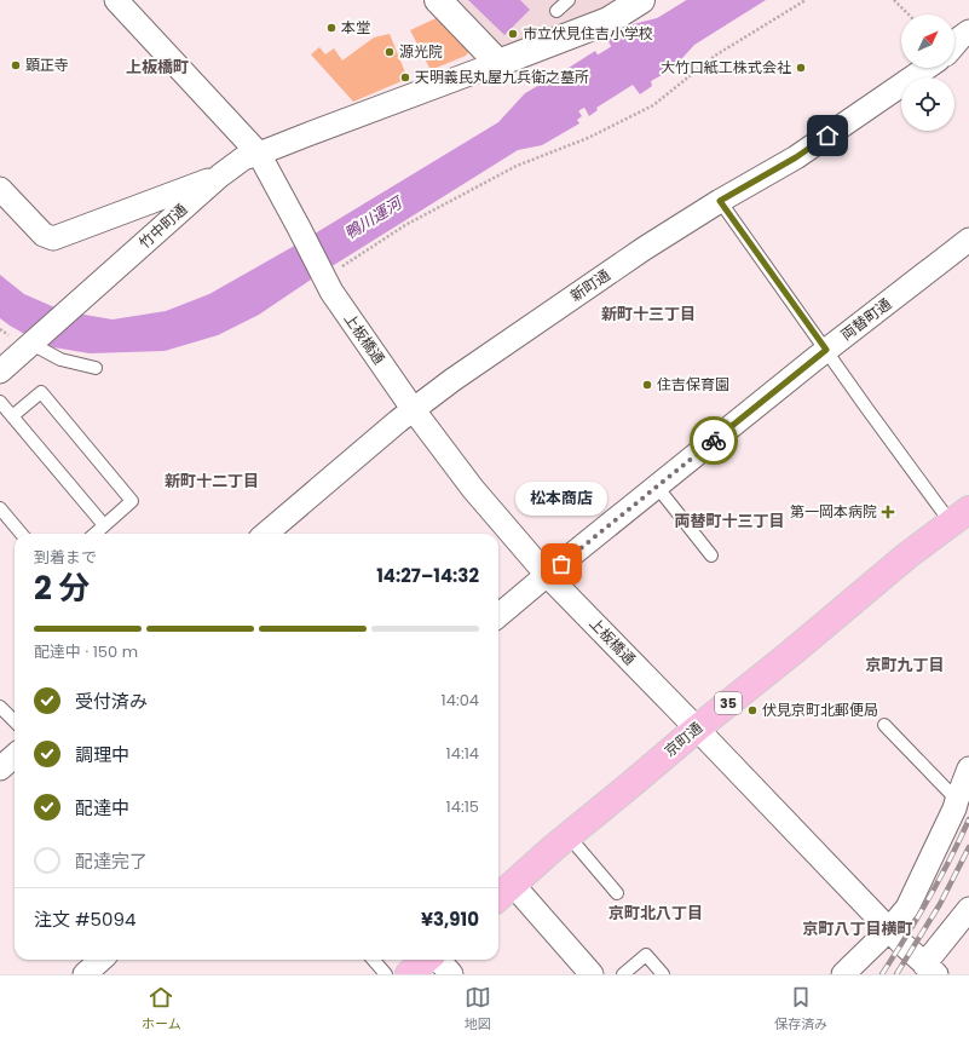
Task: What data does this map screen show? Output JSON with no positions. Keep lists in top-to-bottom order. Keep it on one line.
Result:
{"streets":{"main road":["35","京町通"],"street":["竹中町通","新町通","両替町通","上板橋通"]},"crossings":[["竹中町通","上板橋通"],["新町通","上板橋通"],["両替町通","上板橋通"],["上板橋通","京町通"]],"districts":["上板橋町","新町十三丁目","新町十二丁目","両替町十三丁目","京町九丁目","京町北八丁目","京町八丁目横町"],"water":["鴨川運河"],"places":{"other":["本堂","市立伏見住吉小学校","源光院","顕正寺","大竹口紙工株式会社","天明義民丸屋九兵衛之墓所","住吉保育園","松本商店","伏見京町北郵便局"],"health":["第一岡本病院"]},"north":"top right","page":{"bubble":"松本商店","heading":["2 分","到着まで","14:27–14:32"],"panel":["注文 #5094","¥3,910"],"bar":"配達中 · 150 m","list":[["受付済み","14:04"],["調理中","14:14"],["配達中","14:15"],"配達完了"],"tabs":["ホーム","地図","保存済み"]}}
